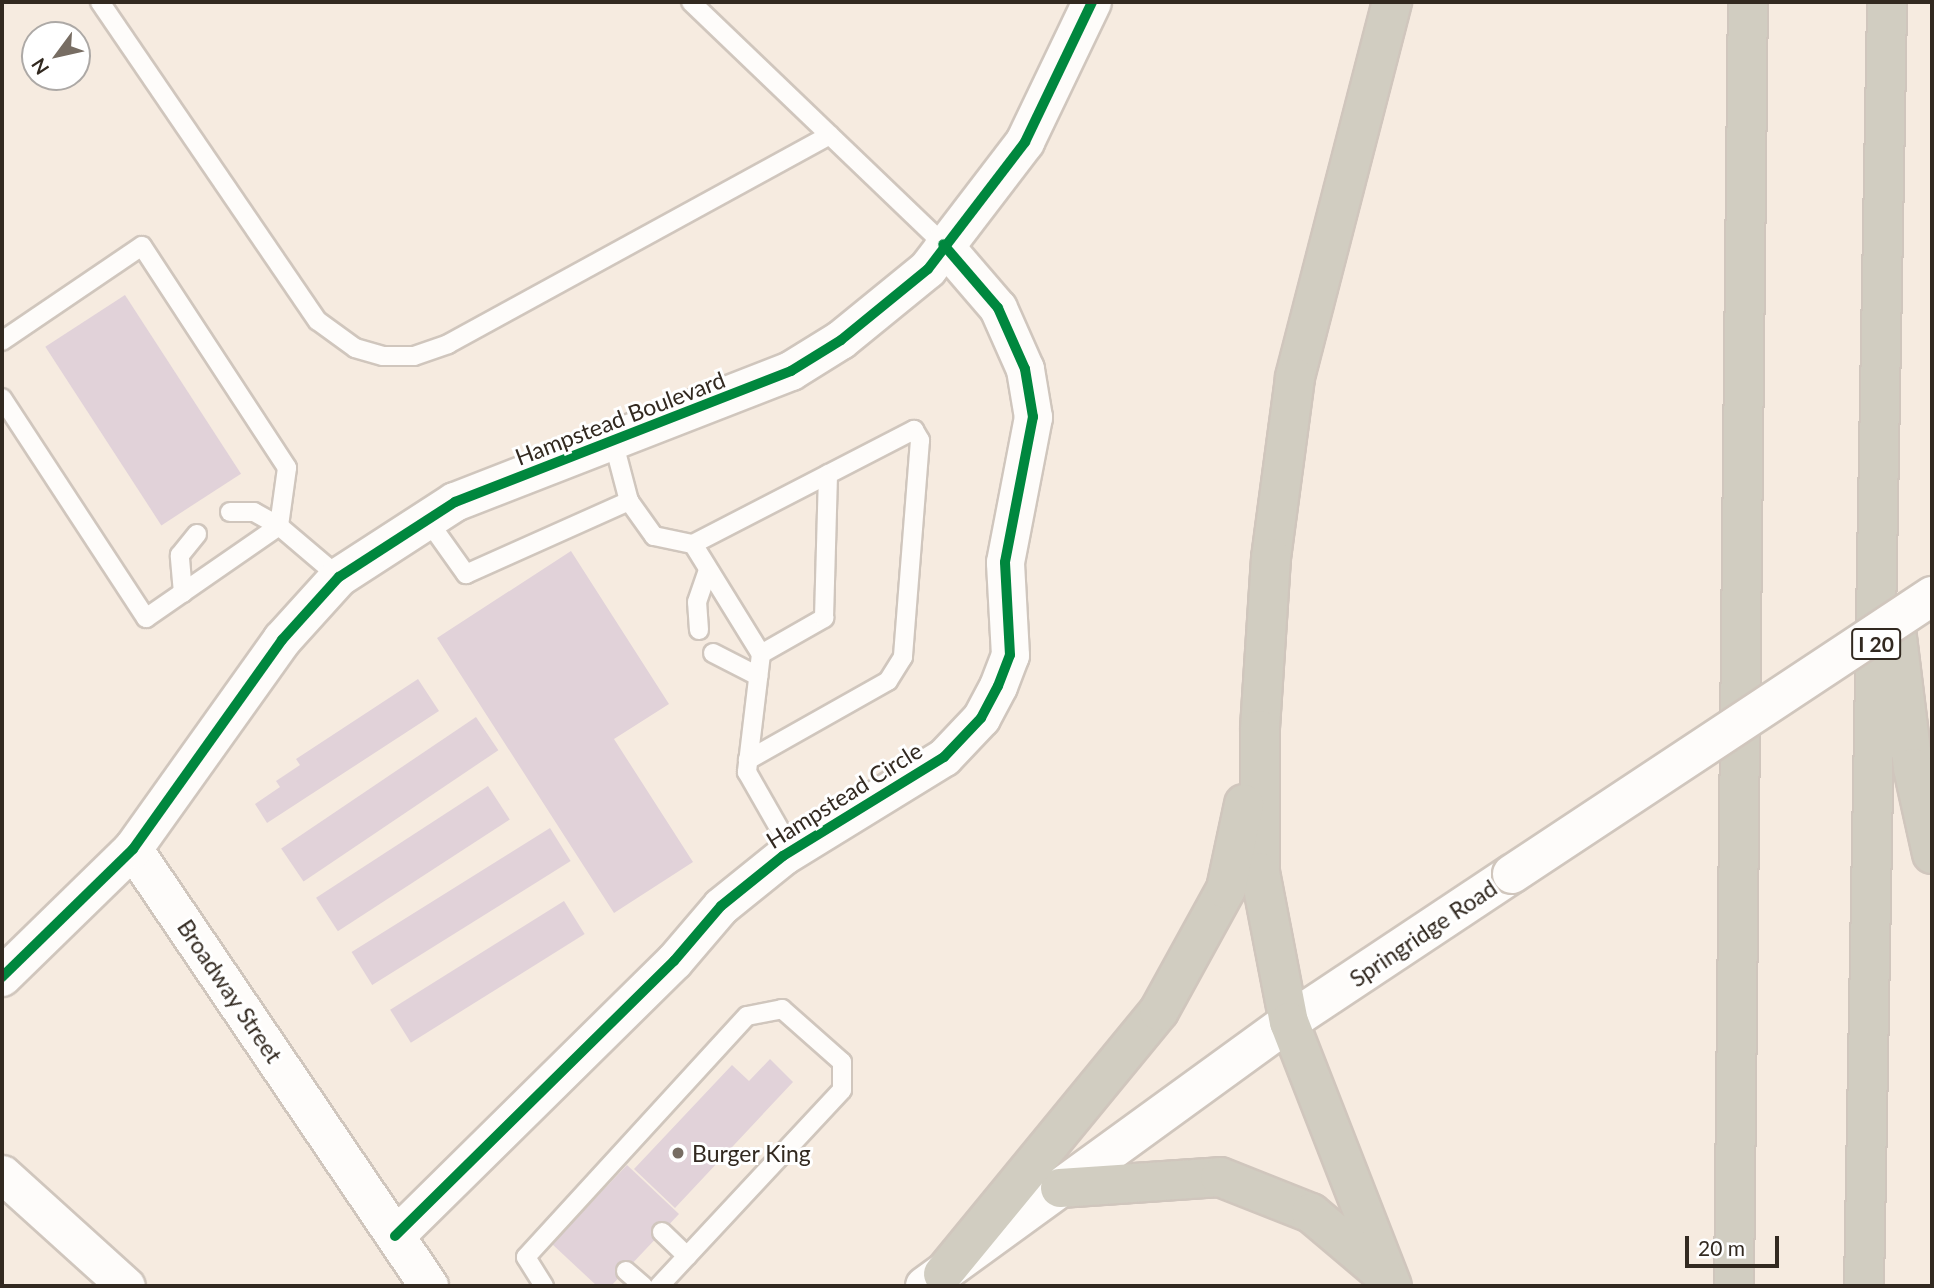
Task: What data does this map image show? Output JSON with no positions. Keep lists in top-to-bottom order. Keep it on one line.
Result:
{"streets":{"highway":["I 20"],"street":["Hampstead Boulevard","Hampstead Circle","Springridge Road","Broadway Street"]},"crossings":[["Hampstead Boulevard","Hampstead Circle"],["Hampstead Boulevard","Broadway Street"],["Hampstead Circle","Broadway Street"]],"places":["Burger King"],"scale_bar":"20 m","north":"bottom left"}
